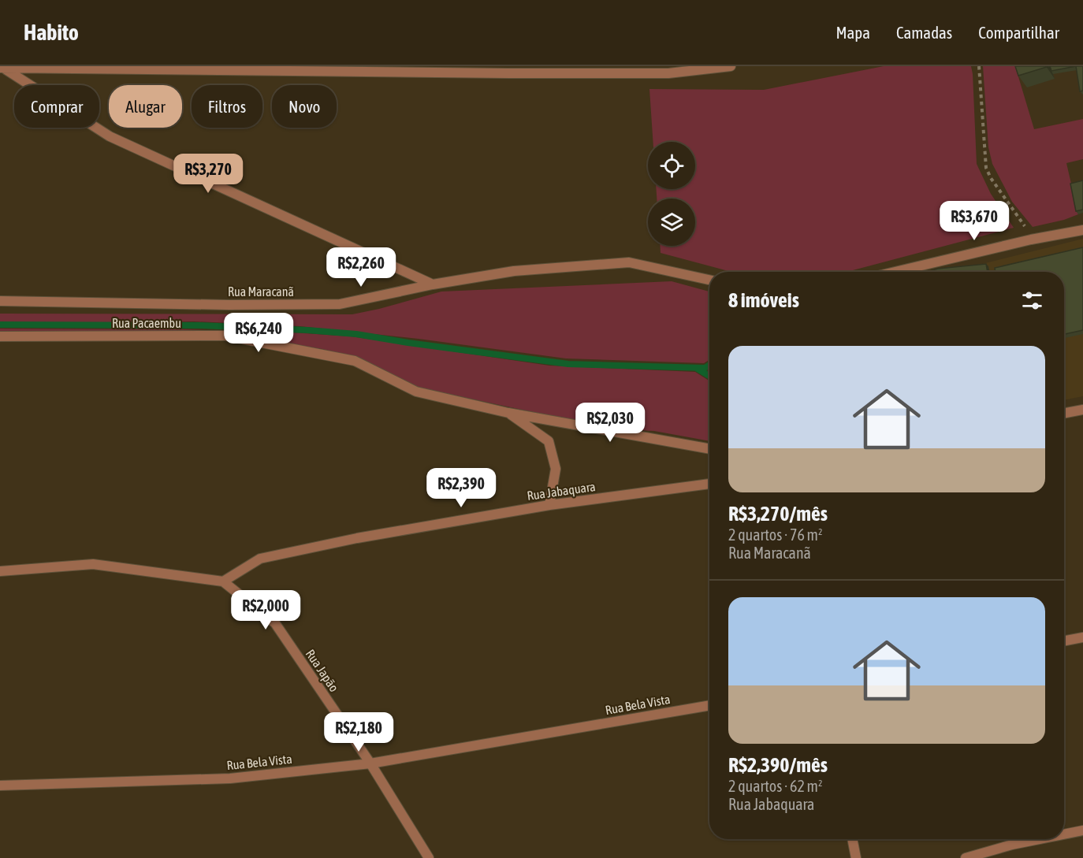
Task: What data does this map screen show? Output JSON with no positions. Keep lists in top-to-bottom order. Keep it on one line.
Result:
{"streets":{"street":["Rua Maracanã","Rua Pacaembu","Rua Jabaquara","Rua Japão","Rua Bela Vista"]},"crossings":[["Rua Jabaquara","Rua Japão"],["Rua Japão","Rua Bela Vista"]],"page":{"header":"Habito","nav":["Mapa","Camadas","Compartilhar"],"chip":["Comprar","Alugar","Filtros","Novo"],"price":["R$3,270","R$3,670","R$2,260","R$6,240","R$2,030","R$2,390","R$2,000","R$2,180"],"heading":"8 imóveis","list":[{"name":"R$3,270/mês","note":"2 quartos · 76 m² · Rua Maracanã"},{"name":"R$2,390/mês","note":"2 quartos · 62 m² · Rua Jabaquara"}]}}
